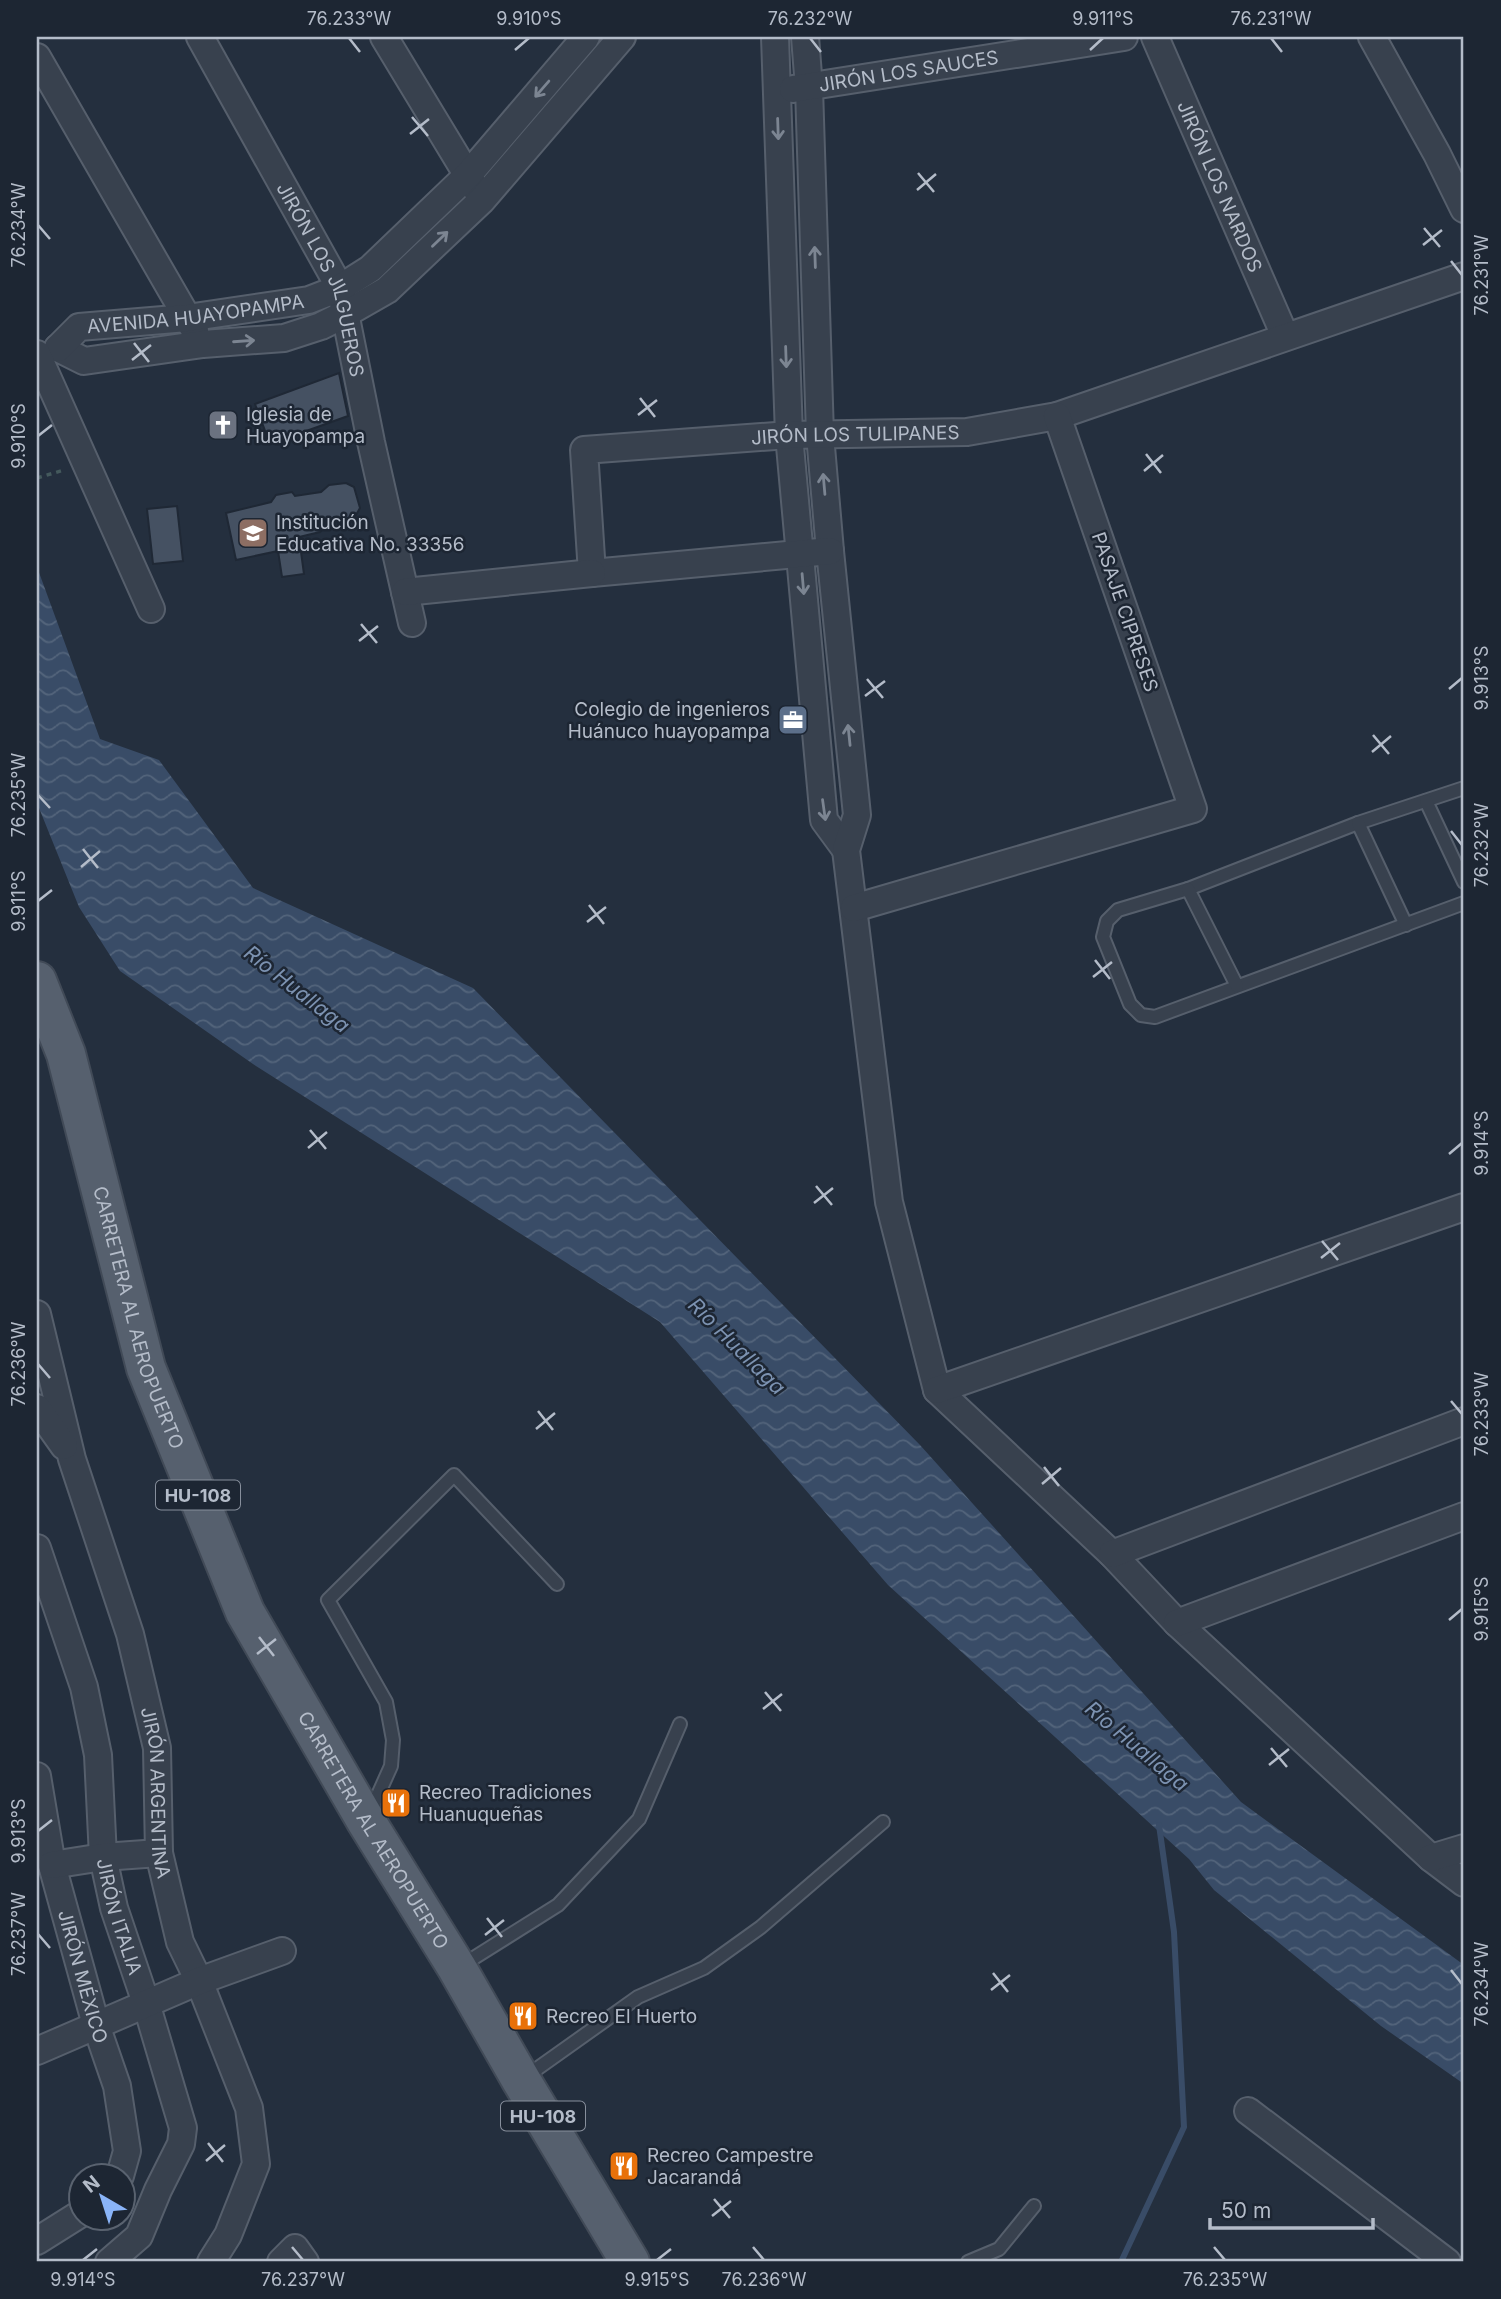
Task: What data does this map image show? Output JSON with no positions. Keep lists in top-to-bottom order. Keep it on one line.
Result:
{"streets":{"main road":["CARRETERA AL AEROPUERTO","HU-108"],"street":["JIRÓN LOS SAUCES","JIRÓN LOS NARDOS","JIRÓN LOS JILGUEROS","AVENIDA HUAYOPAMPA","JIRÓN LOS TULIPANES","PASAJE CIPRESES","JIRÓN ARGENTINA","JIRÓN ITALIA","JIRÓN MÉXICO"]},"crossings":[["JIRÓN LOS NARDOS","JIRÓN LOS TULIPANES"],["JIRÓN LOS JILGUEROS","AVENIDA HUAYOPAMPA"],["JIRÓN LOS TULIPANES","PASAJE CIPRESES"],["CARRETERA AL AEROPUERTO","HU-108"]],"water":["Río Huallaga"],"places":{"church":["Iglesia de Huayopampa"],"school or university":["Institución Educativa No. 33356"],"office":["Colegio de ingenieros Huánuco huayopampa"],"restaurant":["Recreo Tradiciones Huanuqueñas","Recreo El Huerto","Recreo Campestre Jacarandá"]},"scale_bar":"50 m","north":"top left","coordinates":["76.233°W","9.910°S","76.232°W","9.911°S","76.231°W","76.234°W","9.913°S","76.235°W","9.914°S","76.236°W","9.915°S","76.237°W"]}
